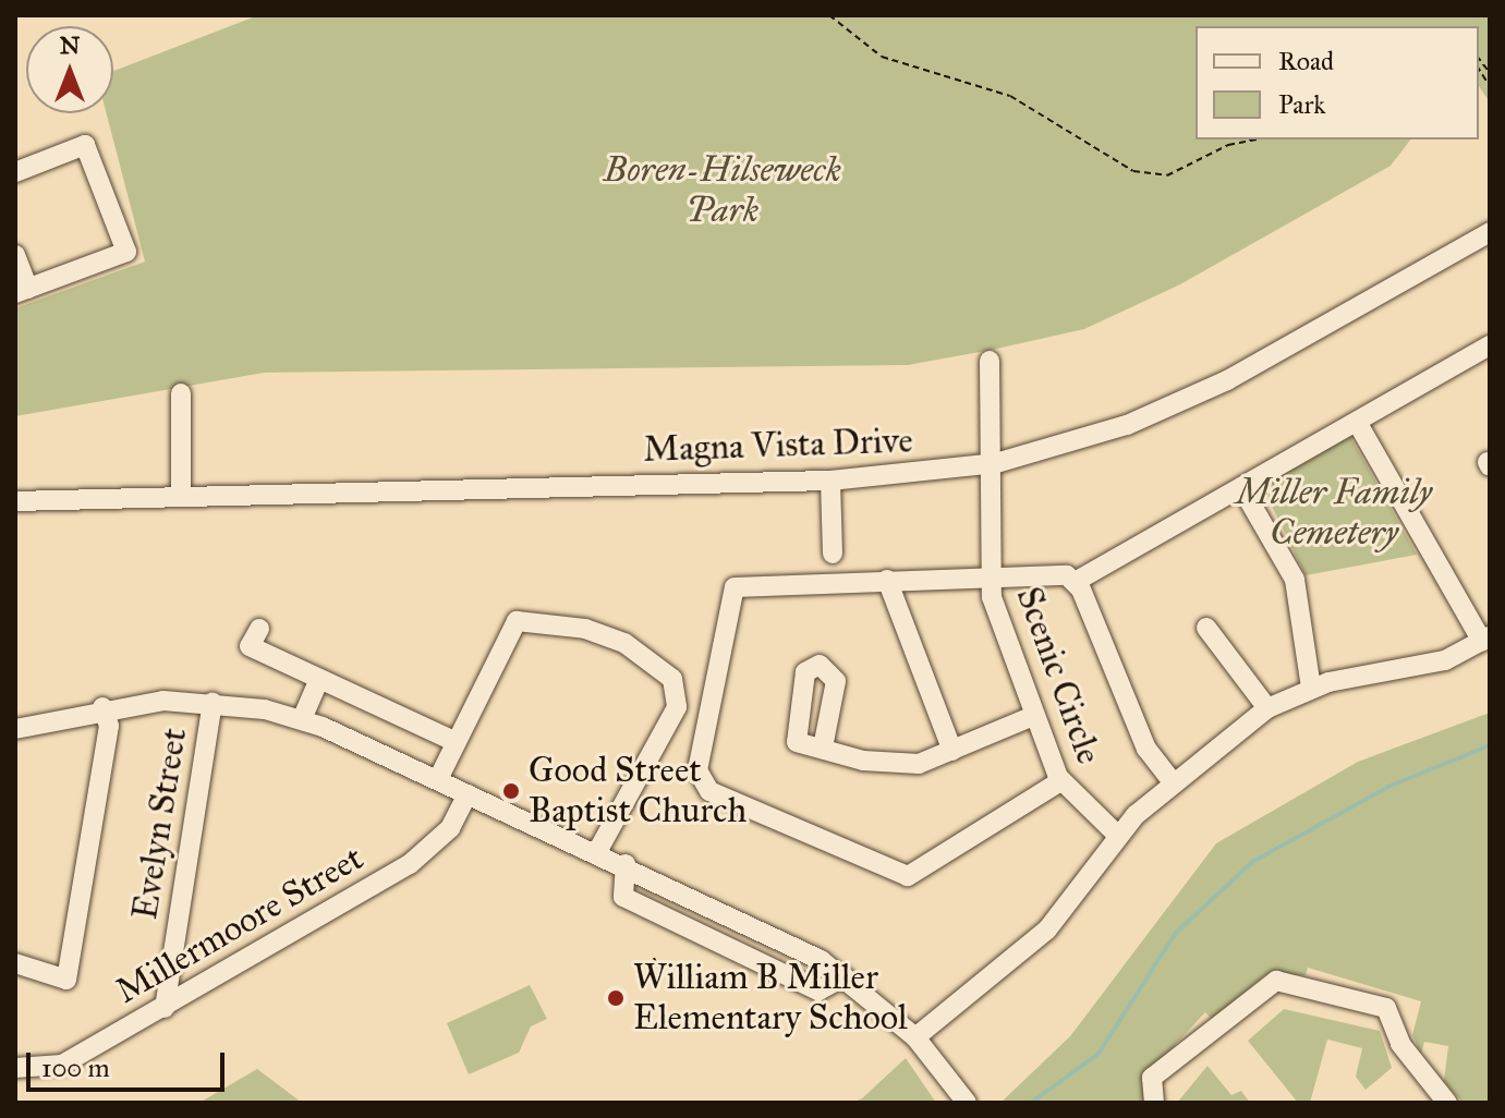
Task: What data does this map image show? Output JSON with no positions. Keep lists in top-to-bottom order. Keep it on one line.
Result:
{"streets":{"street":["Magna Vista Drive","Scenic Circle","Evelyn Street","Millermoore Street"]},"crossings":[["Magna Vista Drive","Scenic Circle"],["Evelyn Street","Millermoore Street"]],"parks":["Boren-Hilseweck Park","Miller Family Cemetery"],"places":["Good Street Baptist Church","William B Miller Elementary School"],"legend":["Road","Park"],"scale_bar":"100 m","north":"top"}
